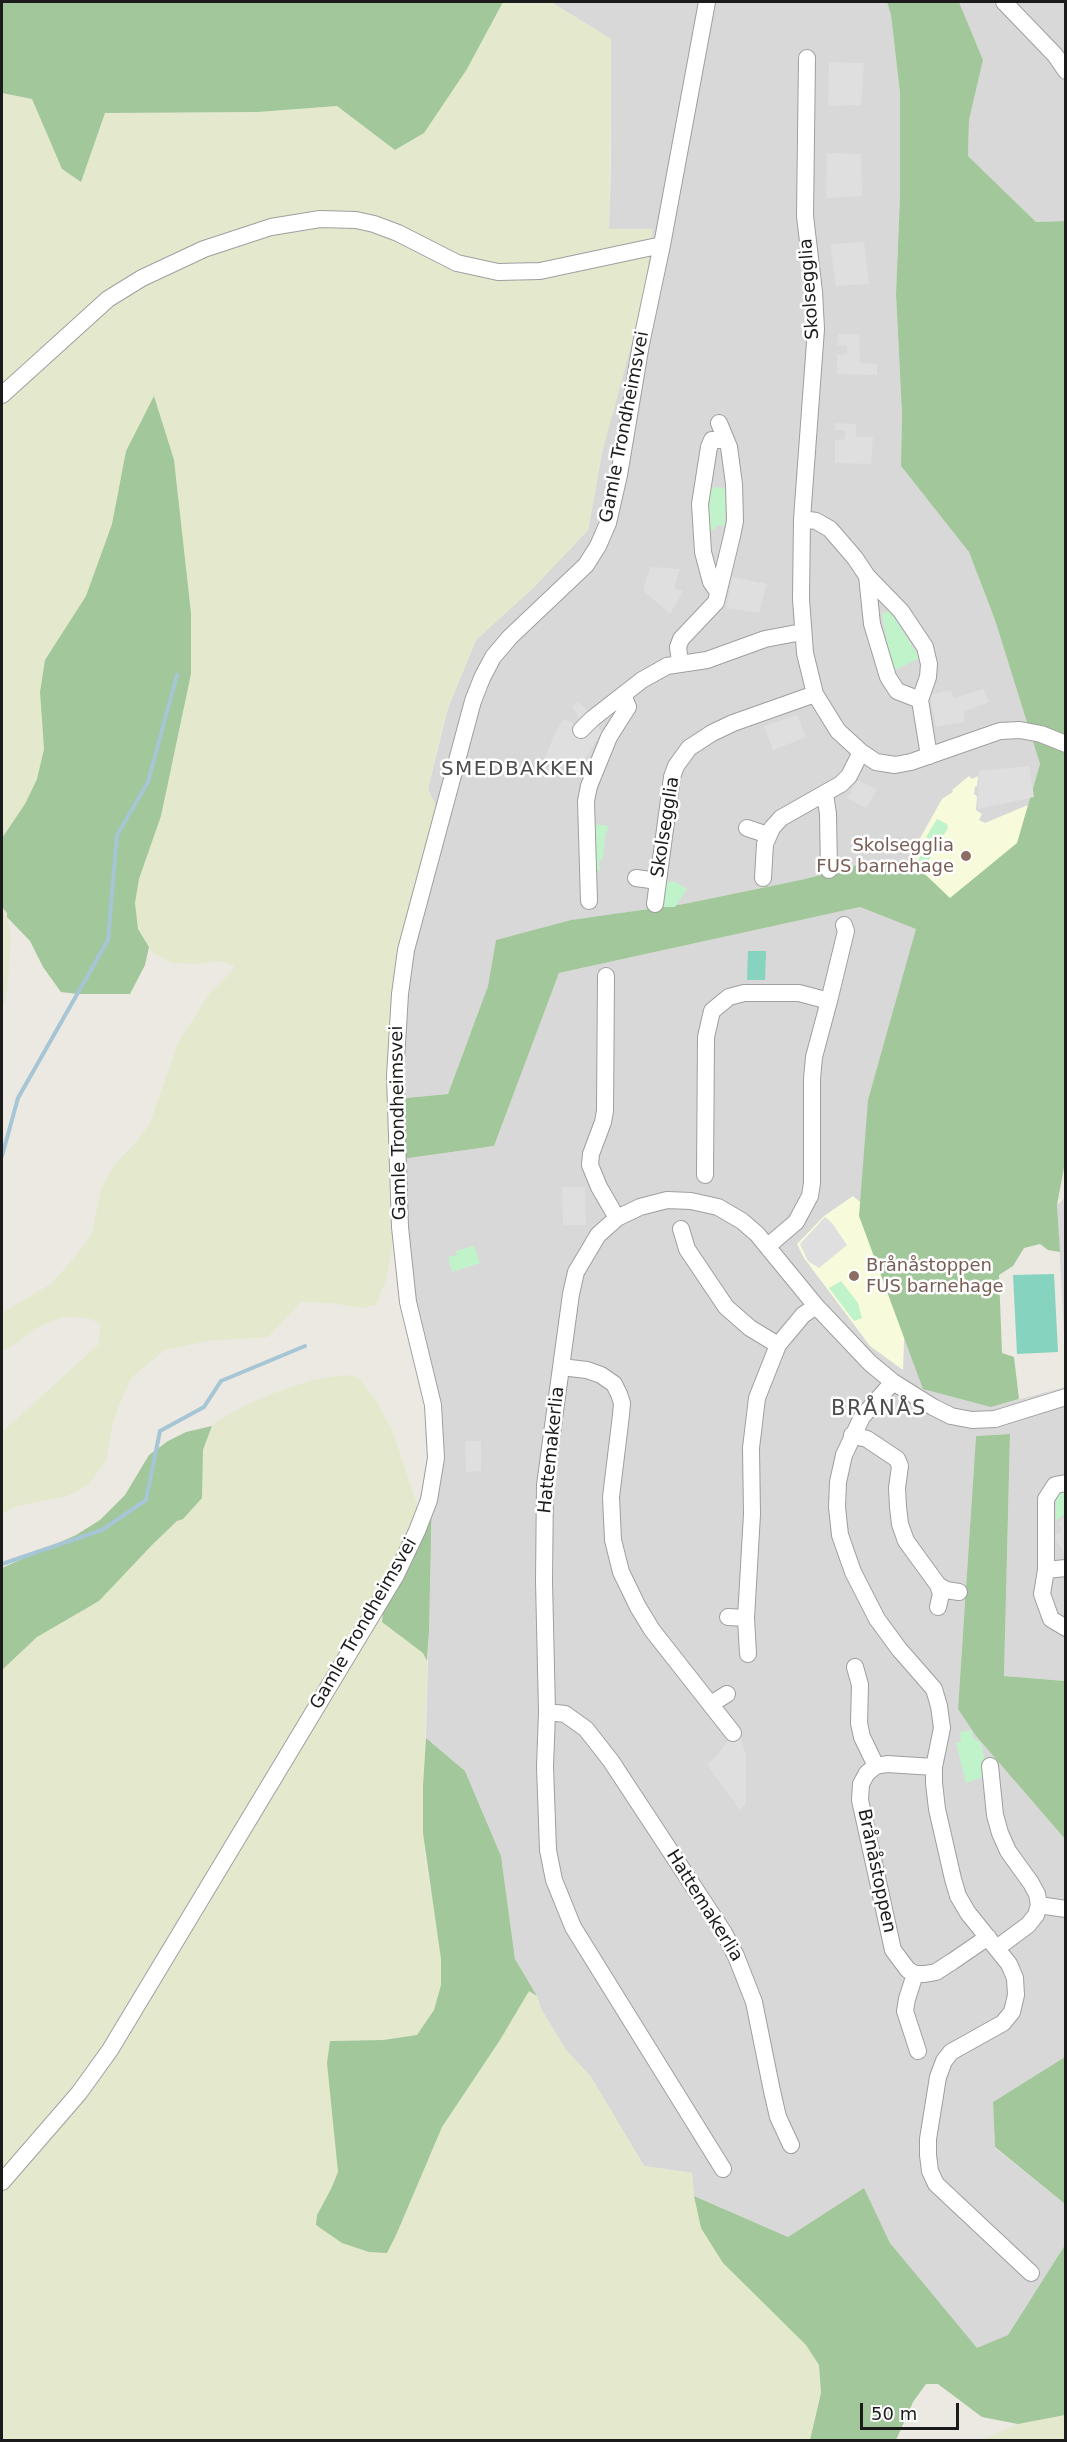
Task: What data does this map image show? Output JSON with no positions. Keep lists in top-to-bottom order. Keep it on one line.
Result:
{"streets":{"street":["Skolsegglia","Gamle Trondheimsvei","Hattemakerlia","Brånåstoppen"]},"districts":["SMEDBAKKEN","BRÅNÅS"],"places":["Skolsegglia FUS barnehage","Brånåstoppen FUS barnehage"],"scale_bar":"50 m"}
